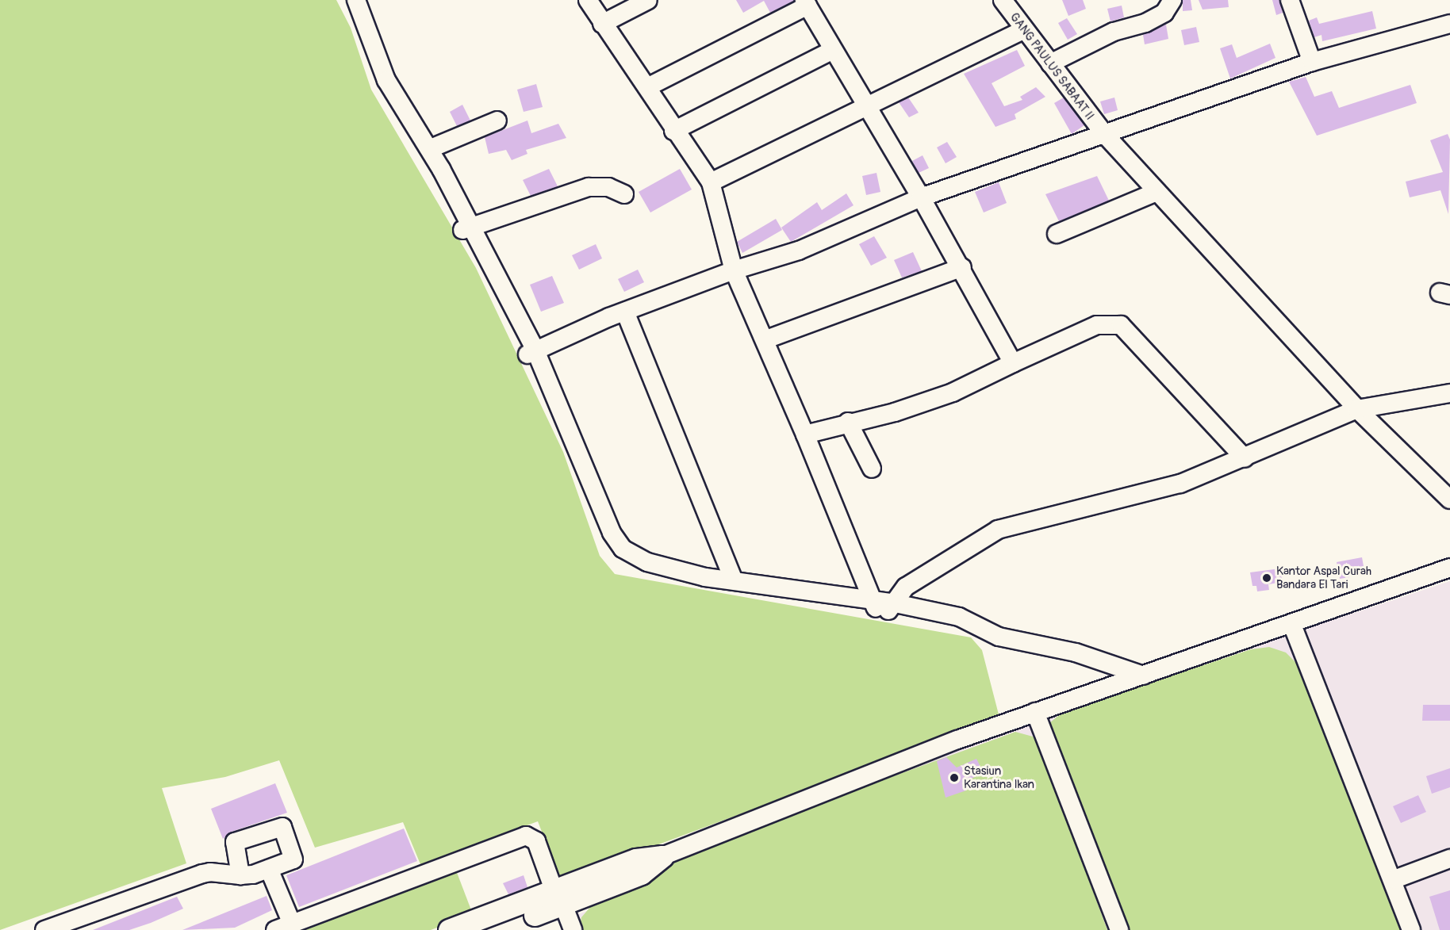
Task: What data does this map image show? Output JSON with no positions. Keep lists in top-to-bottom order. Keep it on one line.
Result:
{"streets":{"street":["GANG PAULUS SABAAT II"]},"places":["Kantor Aspal Curah Bandara El Tari","Stasiun Karantina Ikan"]}
